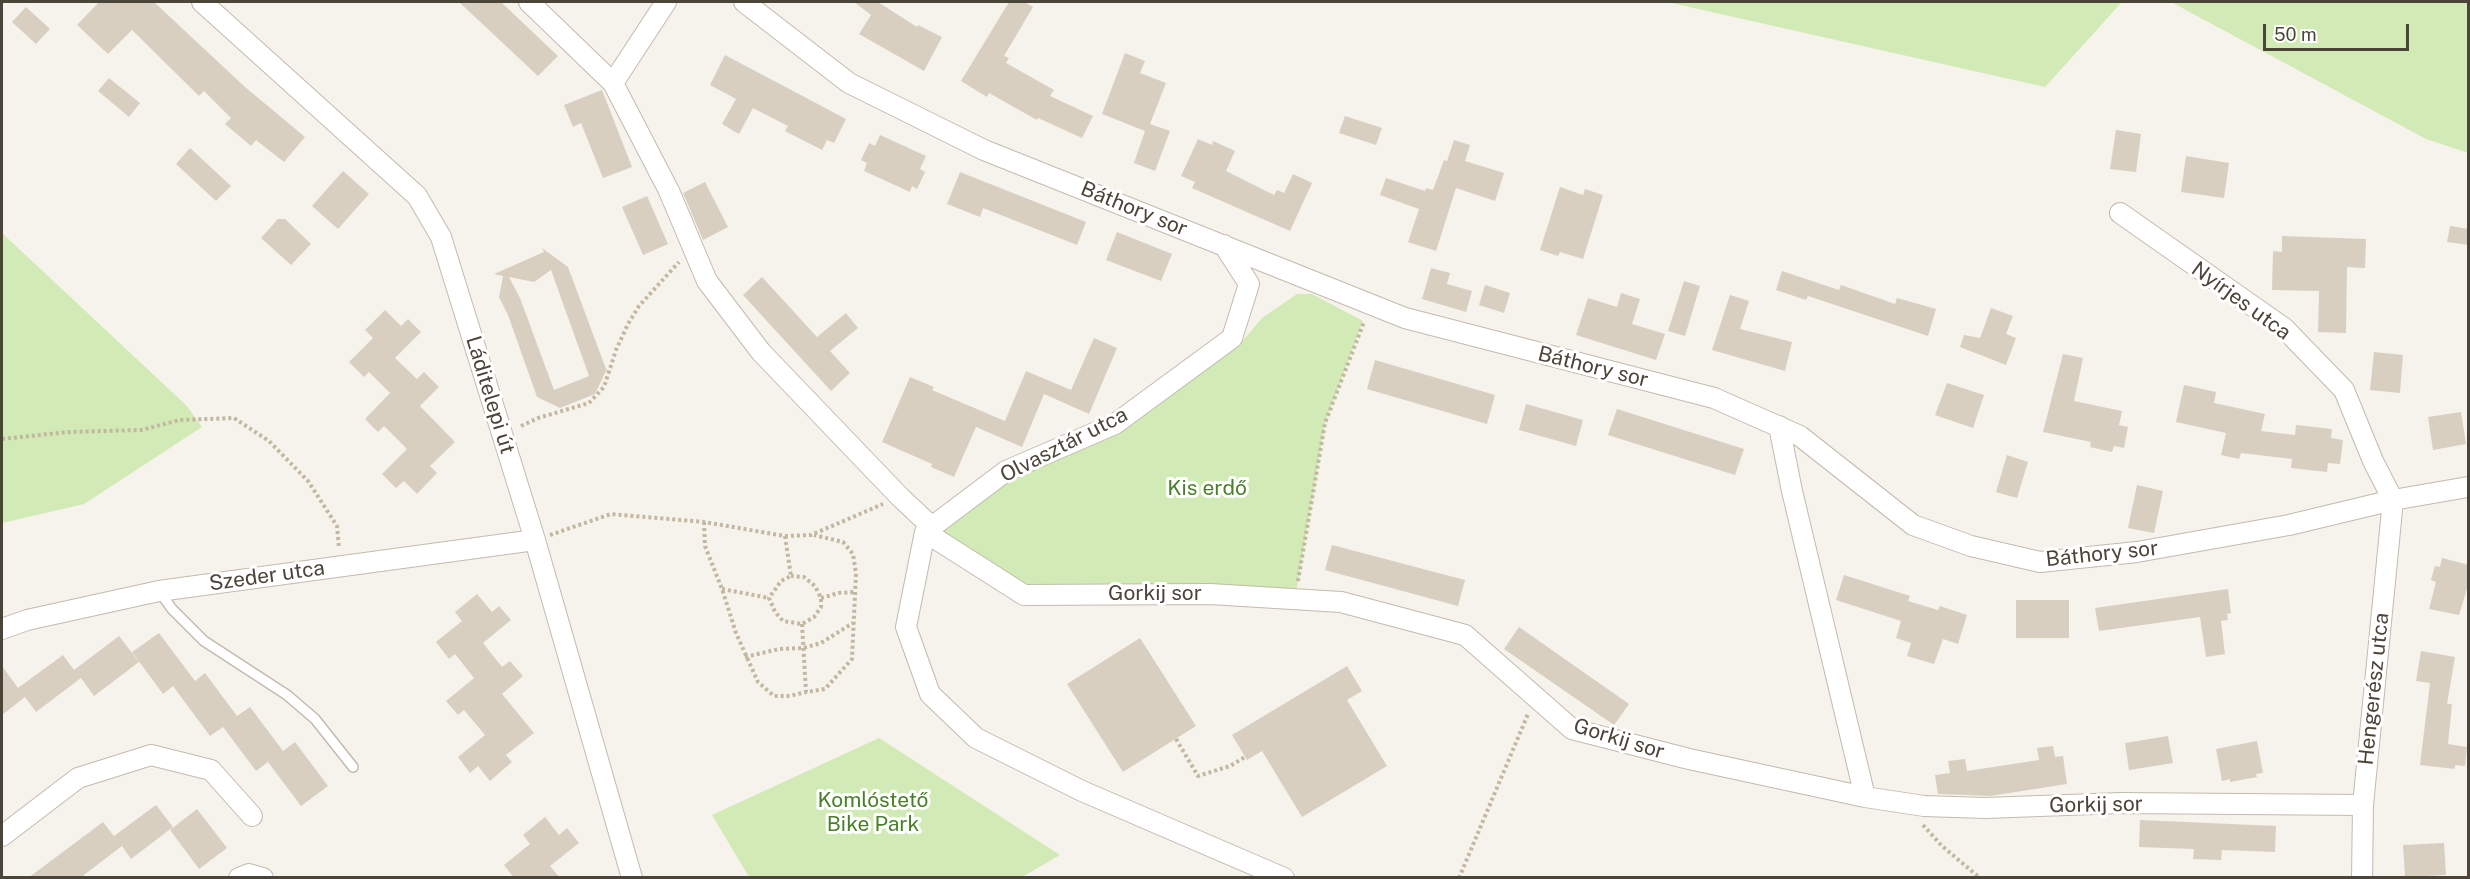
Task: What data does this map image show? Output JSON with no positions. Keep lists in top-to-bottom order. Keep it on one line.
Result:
{"streets":{"street":["Báthory sor","Nyírjes utca","Láditelepi út","Olvasztár utca","Szeder utca","Gorkij sor","Hengerész utca"]},"crossings":[["Báthory sor","Nyírjes utca"],["Báthory sor","Olvasztár utca"],["Báthory sor","Hengerész utca"],["Nyírjes utca","Hengerész utca"],["Láditelepi út","Szeder utca"],["Olvasztár utca","Gorkij sor"],["Gorkij sor","Hengerész utca"]],"parks":["Kis erdő","Komlóstető Bike Park"],"scale_bar":"50 m"}
